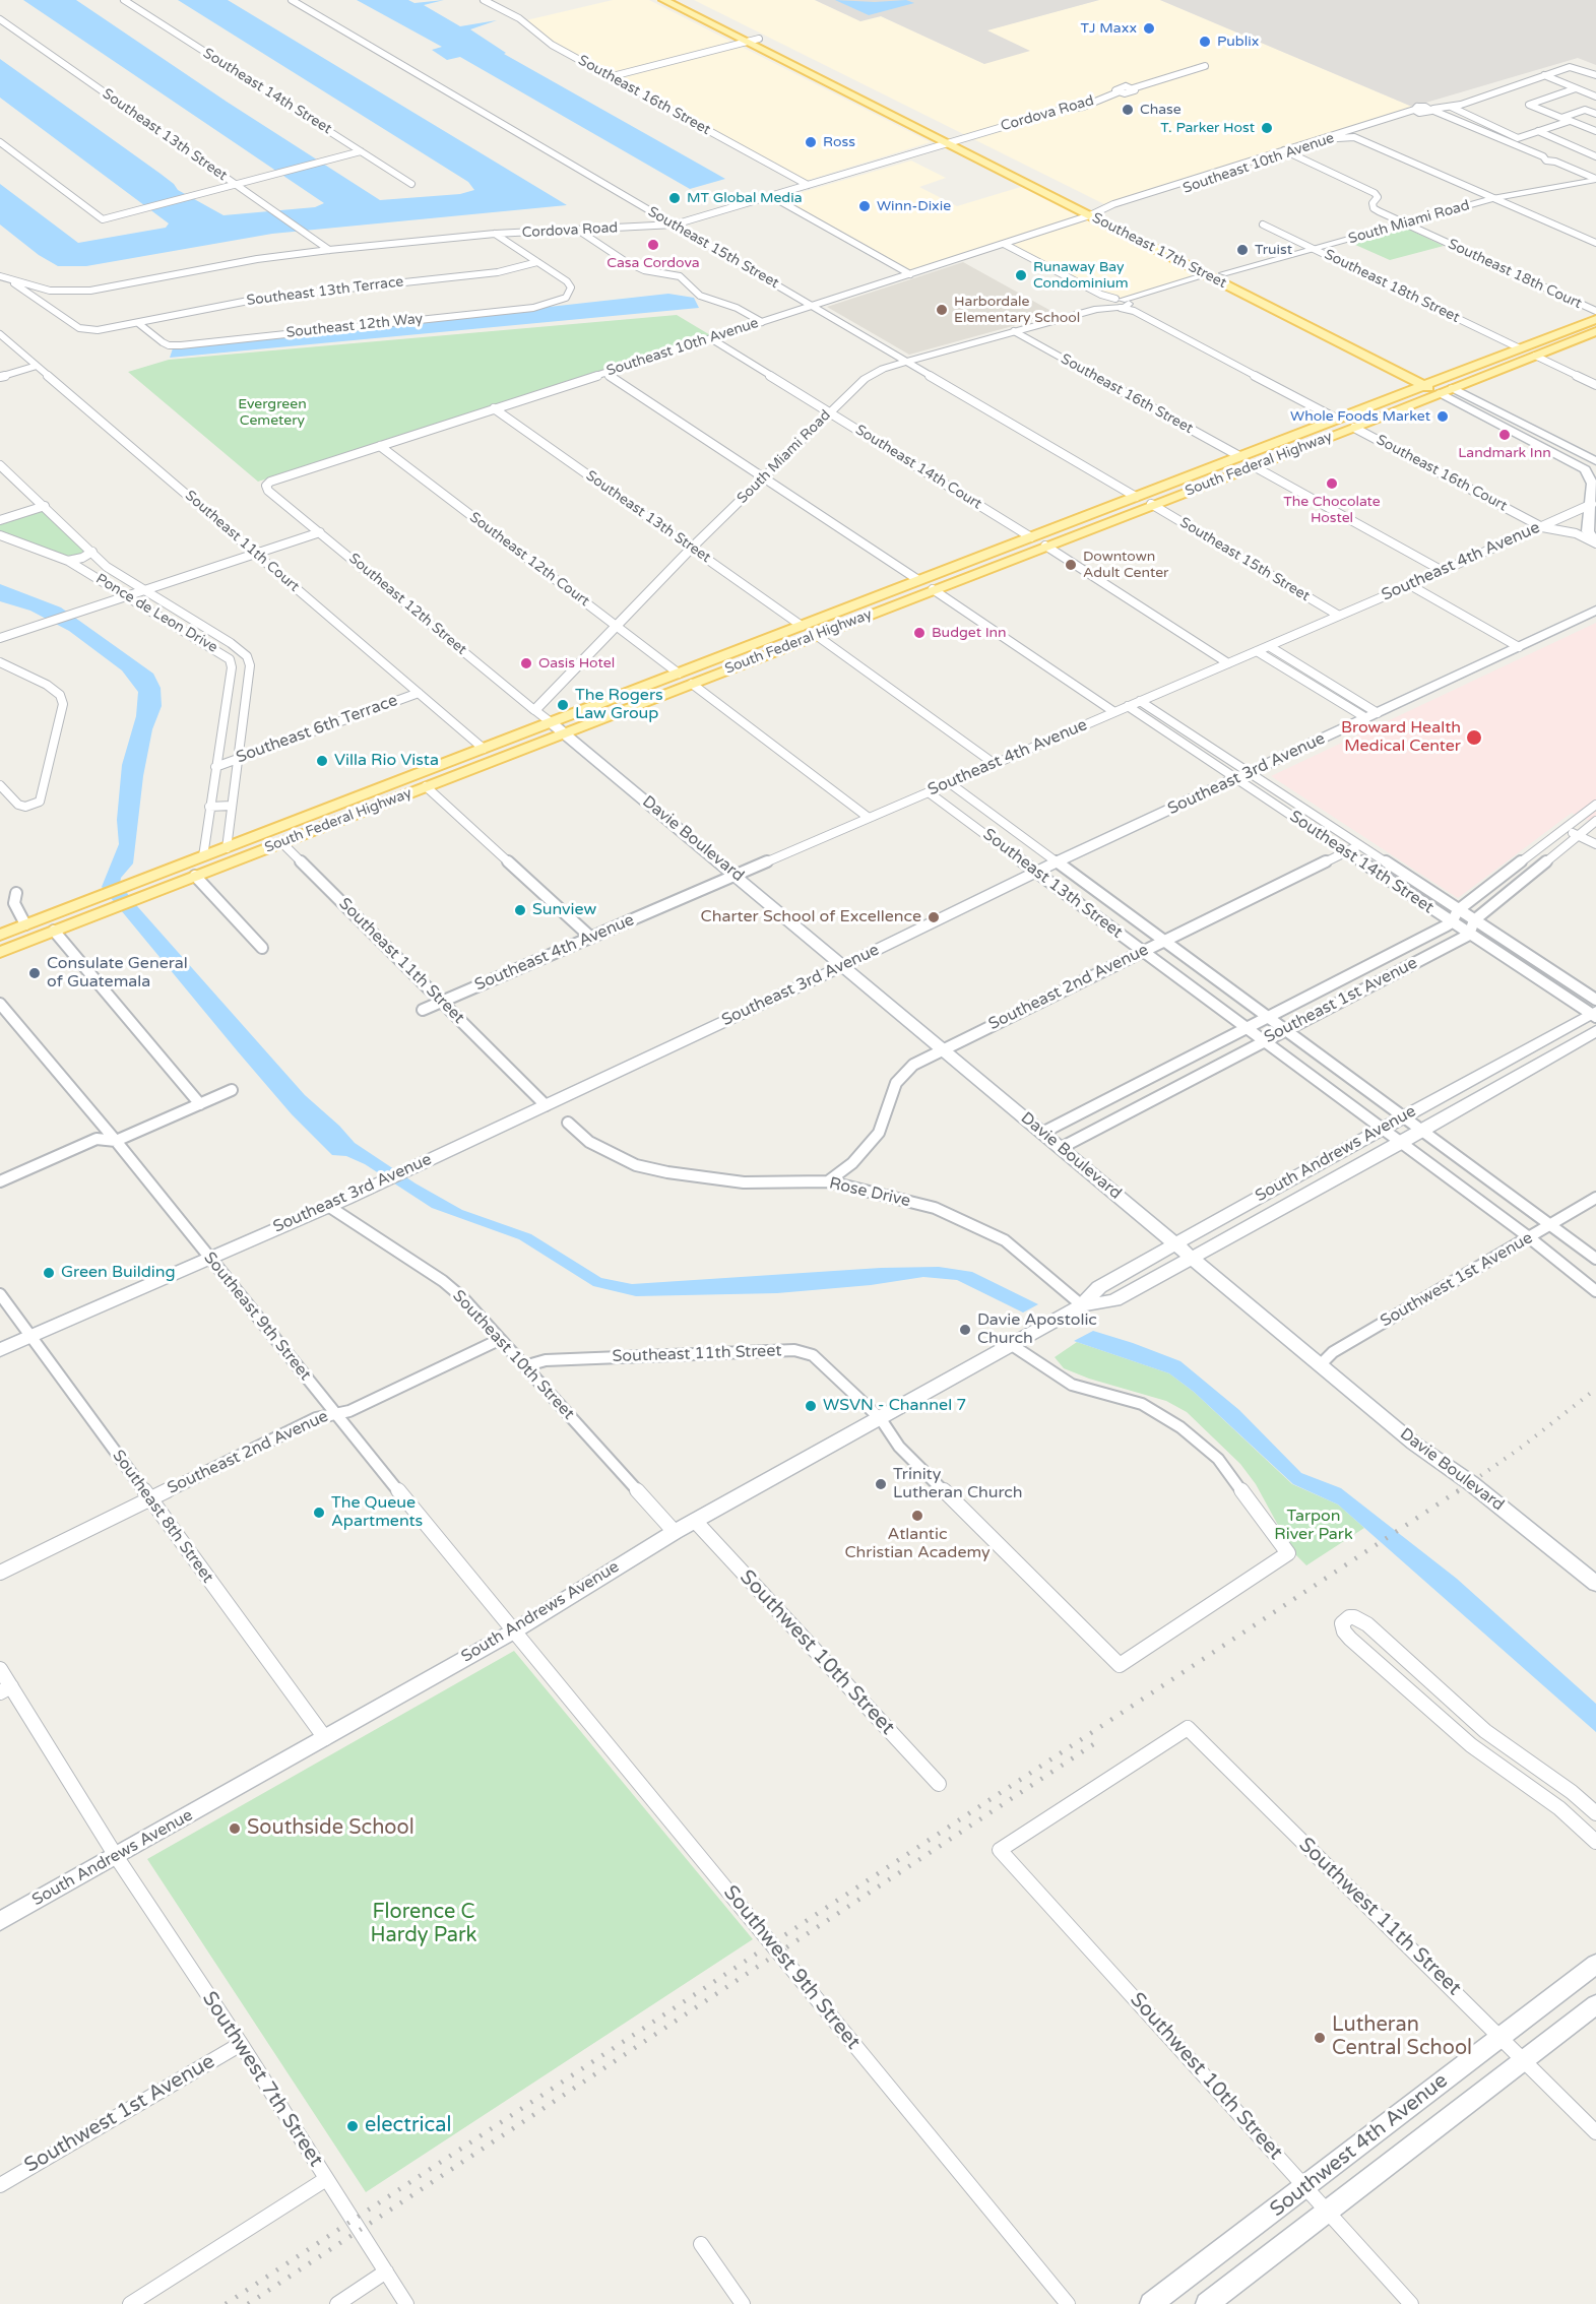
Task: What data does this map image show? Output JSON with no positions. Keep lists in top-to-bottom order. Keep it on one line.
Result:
{"streets":{"main road":["Southeast 17th Street","South Federal Highway","Southeast 3rd Avenue","Davie Boulevard","South Andrews Avenue","Southwest 4th Avenue"],"street":["Southeast 14th Street","Southeast 16th Street","Cordova Road","Southeast 13th Street","Southeast 10th Avenue","South Miami Road","Southeast 15th Street","Southeast 18th Court","Southeast 18th Street","Southeast 13th Terrace","Southeast 12th Way","Southeast 14th Court","Southeast 16th Court","Southeast 11th Court","Southeast 12th Court","Southeast 4th Avenue","Southeast 12th Street","Ponce de Leon Drive","Southeast 6th Terrace","Southeast 11th Street","Southeast 2nd Avenue","Southeast 1st Avenue","Rose Drive","Southwest 1st Avenue","Southeast 9th Street","Southeast 10th Street","Southeast 8th Street","Southwest 10th Street","Southwest 11th Street","Southwest 9th Street","Southwest 7th Street"]},"crossings":[["Southeast 14th Street","Southeast 4th Avenue"],["Southeast 14th Street","Southeast 3rd Avenue"],["Southeast 14th Street","Southeast 2nd Avenue"],["Southeast 14th Street","Southeast 1st Avenue"],["Southeast 14th Street","South Andrews Avenue"],["Southeast 16th Street","Cordova Road"],["Southeast 16th Street","South Miami Road"],["Southeast 16th Street","South Federal Highway"],["Cordova Road","Southeast 13th Street"],["Cordova Road","Southeast 15th Street"],["Cordova Road","Southeast 17th Street"],["Southeast 13th Street","Southeast 10th Avenue"],["Southeast 13th Street","South Miami Road"],["Southeast 13th Street","South Federal Highway"],["Southeast 13th Street","Southeast 4th Avenue"],["Southeast 13th Street","Southeast 3rd Avenue"],["Southeast 13th Street","Southeast 2nd Avenue"],["Southeast 13th Street","Southeast 1st Avenue"],["Southeast 13th Street","South Andrews Avenue"],["Southeast 13th Street","Southwest 1st Avenue"],["Southeast 10th Avenue","Southeast 15th Street"],["Southeast 10th Avenue","Southeast 17th Street"],["Southeast 10th Avenue","Southeast 18th Court"],["Southeast 10th Avenue","Southeast 14th Court"],["Southeast 10th Avenue","Southeast 12th Court"],["Southeast 10th Avenue","Southeast 12th Street"],["South Miami Road","Southeast 15th Street"],["South Miami Road","Southeast 17th Street"],["South Miami Road","Southeast 18th Court"],["South Miami Road","Southeast 18th Street"],["South Miami Road","Southeast 14th Court"],["South Miami Road","Southeast 12th Court"],["South Miami Road","Southeast 12th Street"],["Southeast 15th Street","South Federal Highway"],["Southeast 15th Street","Southeast 4th Avenue"],["Southeast 17th Street","South Federal Highway"],["Southeast 17th Street","Southeast 16th Court"],["Southeast 17th Street","Southeast 4th Avenue"],["Southeast 18th Street","South Federal Highway"],["Southeast 13th Terrace","Southeast 12th Way"],["South Federal Highway","Southeast 14th Court"],["South Federal Highway","Southeast 16th Court"],["South Federal Highway","Southeast 11th Court"],["South Federal Highway","Southeast 12th Court"],["South Federal Highway","Southeast 12th Street"],["South Federal Highway","Ponce de Leon Drive"],["South Federal Highway","Davie Boulevard"],["South Federal Highway","Southeast 11th Street"],["Southeast 16th Court","Southeast 4th Avenue"],["Southeast 11th Court","Southeast 6th Terrace"],["Southeast 4th Avenue","Davie Boulevard"],["Southeast 4th Avenue","Southeast 11th Street"],["Southeast 12th Street","Davie Boulevard"],["Ponce de Leon Drive","Southeast 6th Terrace"],["Southeast 3rd Avenue","Davie Boulevard"],["Southeast 3rd Avenue","Southeast 11th Street"],["Southeast 3rd Avenue","Southeast 9th Street"],["Southeast 3rd Avenue","Southeast 10th Street"],["Southeast 3rd Avenue","Southeast 8th Street"],["Davie Boulevard","Southeast 2nd Avenue"],["Davie Boulevard","Southeast 1st Avenue"],["Davie Boulevard","South Andrews Avenue"],["Davie Boulevard","Southwest 1st Avenue"],["Southeast 11th Street","South Andrews Avenue"],["Southeast 11th Street","Southeast 10th Street"],["Southeast 2nd Avenue","Rose Drive"],["Southeast 2nd Avenue","Southeast 9th Street"],["Southeast 2nd Avenue","Southeast 10th Street"],["Southeast 2nd Avenue","Southeast 8th Street"],["South Andrews Avenue","Rose Drive"],["South Andrews Avenue","Southeast 9th Street"],["South Andrews Avenue","Southeast 10th Street"],["South Andrews Avenue","Southeast 8th Street"],["South Andrews Avenue","Southwest 10th Street"],["South Andrews Avenue","Southwest 9th Street"],["South Andrews Avenue","Southwest 7th Street"],["Southwest 1st Avenue","Southwest 7th Street"],["Southeast 9th Street","Southwest 9th Street"],["Southwest 10th Street","Southwest 11th Street"],["Southwest 10th Street","Southwest 4th Avenue"],["Southwest 11th Street","Southwest 4th Avenue"]],"parks":["Evergreen Cemetery","Tarpon River Park","Florence C Hardy Park"],"places":["TJ Maxx","Publix","Chase","T. Parker Host","Ross","MT Global Media","Winn-Dixie","Casa Cordova","Truist","Runaway Bay Condominium","Harbordale Elementary School","Whole Foods Market","Landmark Inn","The Chocolate Hostel","Downtown Adult Center","Budget Inn","Oasis Hotel","The Rogers Law Group","Broward Health Medical Center","Villa Rio Vista","Sunview","Charter School of Excellence","Consulate General of Guatemala","Green Building","Davie Apostolic Church","WSVN - Channel 7","Trinity Lutheran Church","The Queue Apartments","Atlantic Christian Academy","Southside School","Lutheran Central School","electrical"]}
